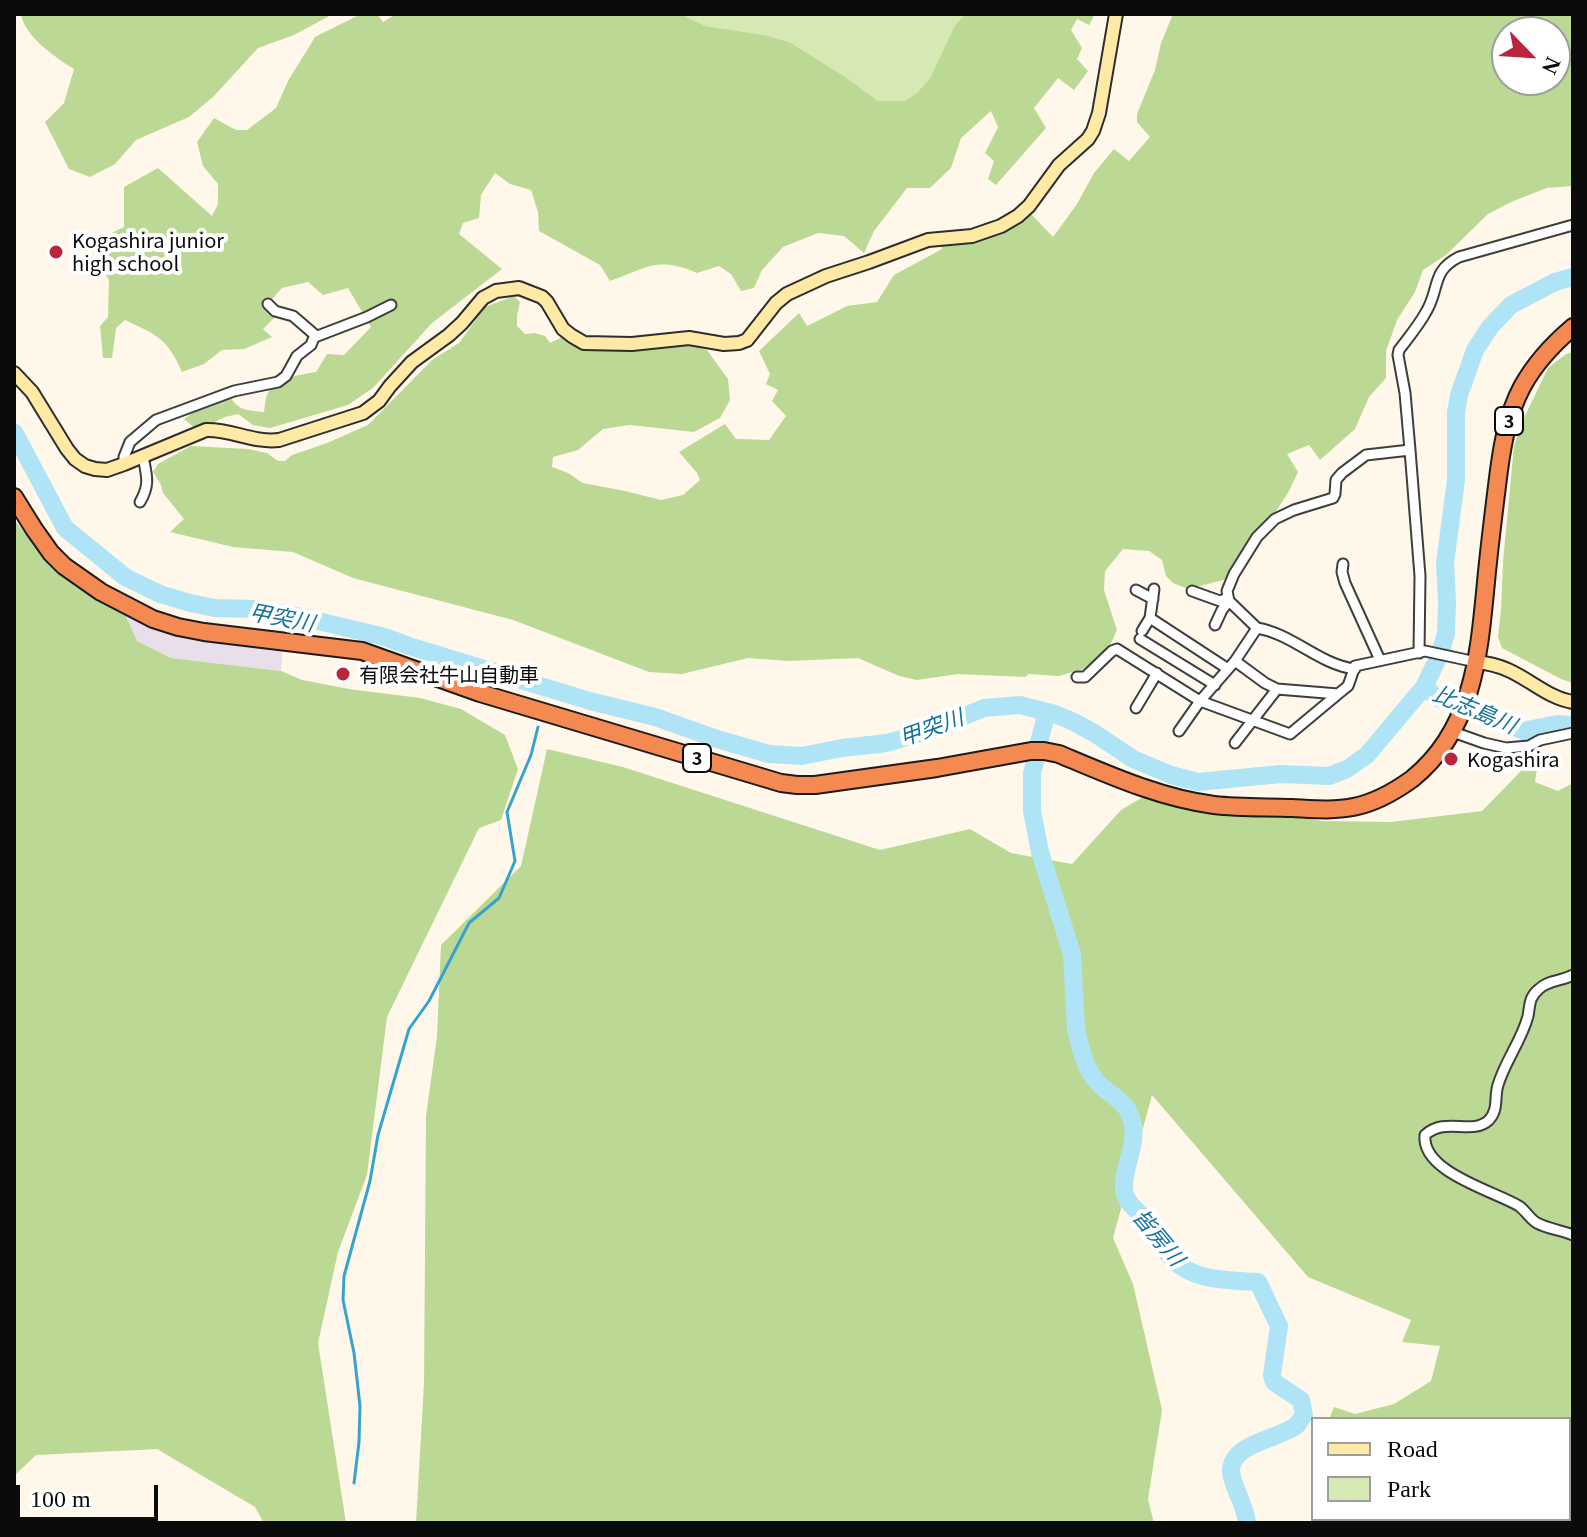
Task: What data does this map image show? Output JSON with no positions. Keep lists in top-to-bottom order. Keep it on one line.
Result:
{"streets":{"highway":["3"]},"water":["甲突川","比志島川","皆房川"],"places":["Kogashira junior high school","有限会社牛山自動車","Kogashira"],"legend":["Road","Park"],"scale_bar":"100 m","north":"bottom right"}
